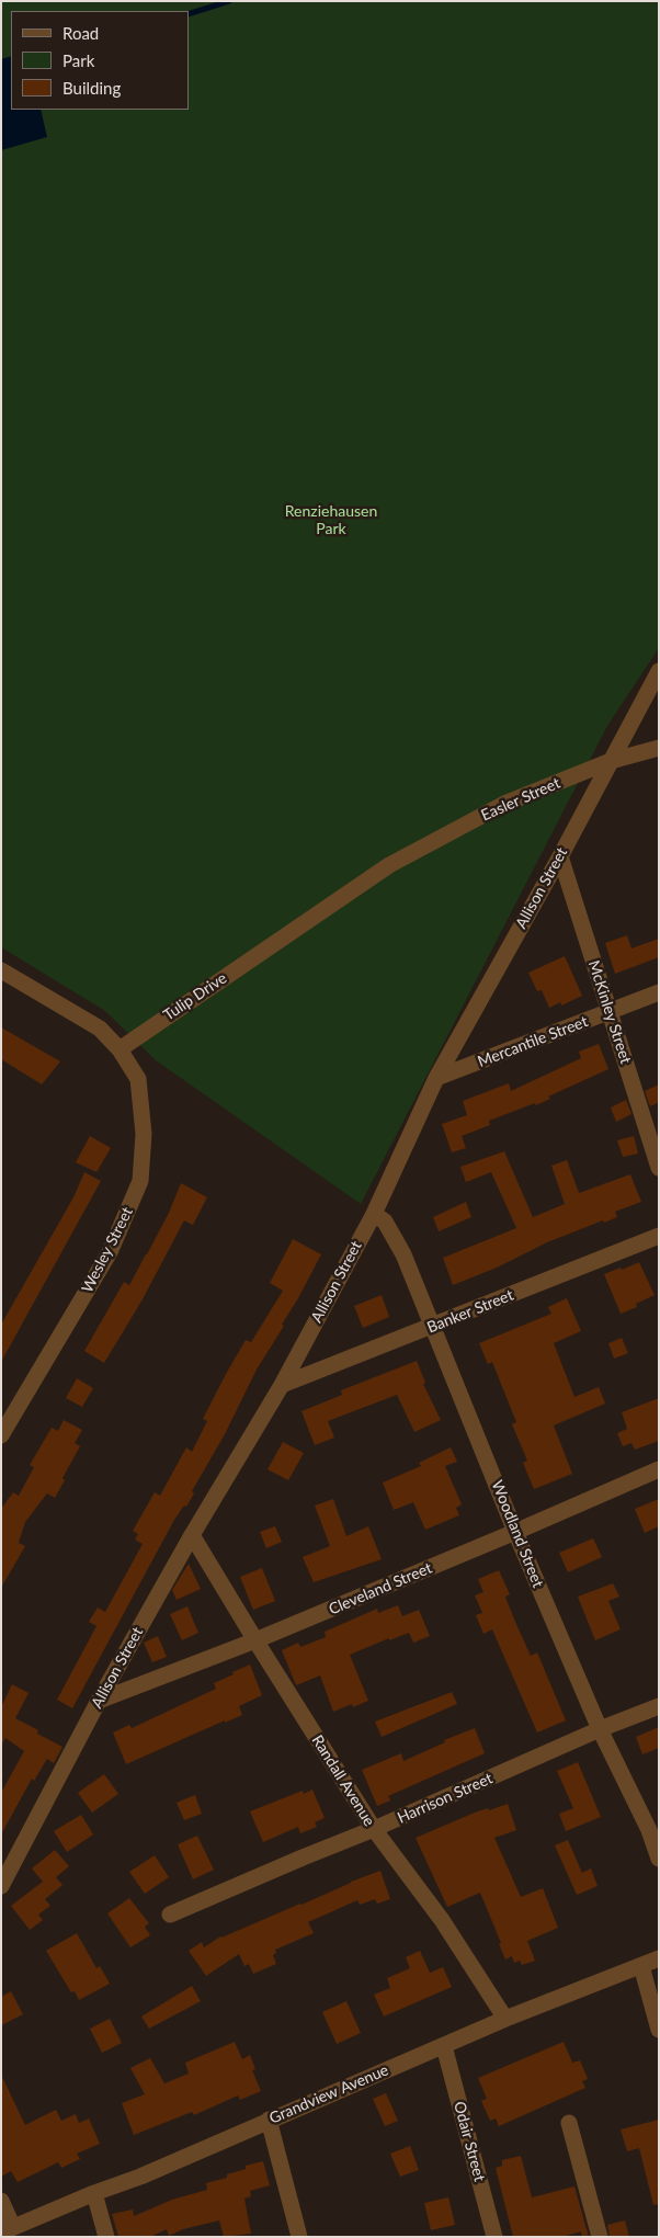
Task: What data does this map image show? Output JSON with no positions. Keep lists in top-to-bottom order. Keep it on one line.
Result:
{"streets":{"street":["Easler Street","Allison Street","Tulip Drive","McKinley Street","Mercantile Street","Wesley Street","Banker Street","Woodland Street","Cleveland Street","Randall Avenue","Harrison Street","Grandview Avenue","Odair Street"]},"crossings":[["Easler Street","Allison Street"],["Easler Street","Tulip Drive"],["Allison Street","McKinley Street"],["Allison Street","Mercantile Street"],["Allison Street","Banker Street"],["Allison Street","Woodland Street"],["Allison Street","Cleveland Street"],["Allison Street","Randall Avenue"],["Tulip Drive","Wesley Street"],["McKinley Street","Mercantile Street"],["Banker Street","Woodland Street"],["Woodland Street","Cleveland Street"],["Woodland Street","Harrison Street"],["Cleveland Street","Randall Avenue"],["Randall Avenue","Harrison Street"],["Randall Avenue","Grandview Avenue"],["Grandview Avenue","Odair Street"]],"parks":["Renziehausen Park"],"legend":["Road","Park","Building"]}
